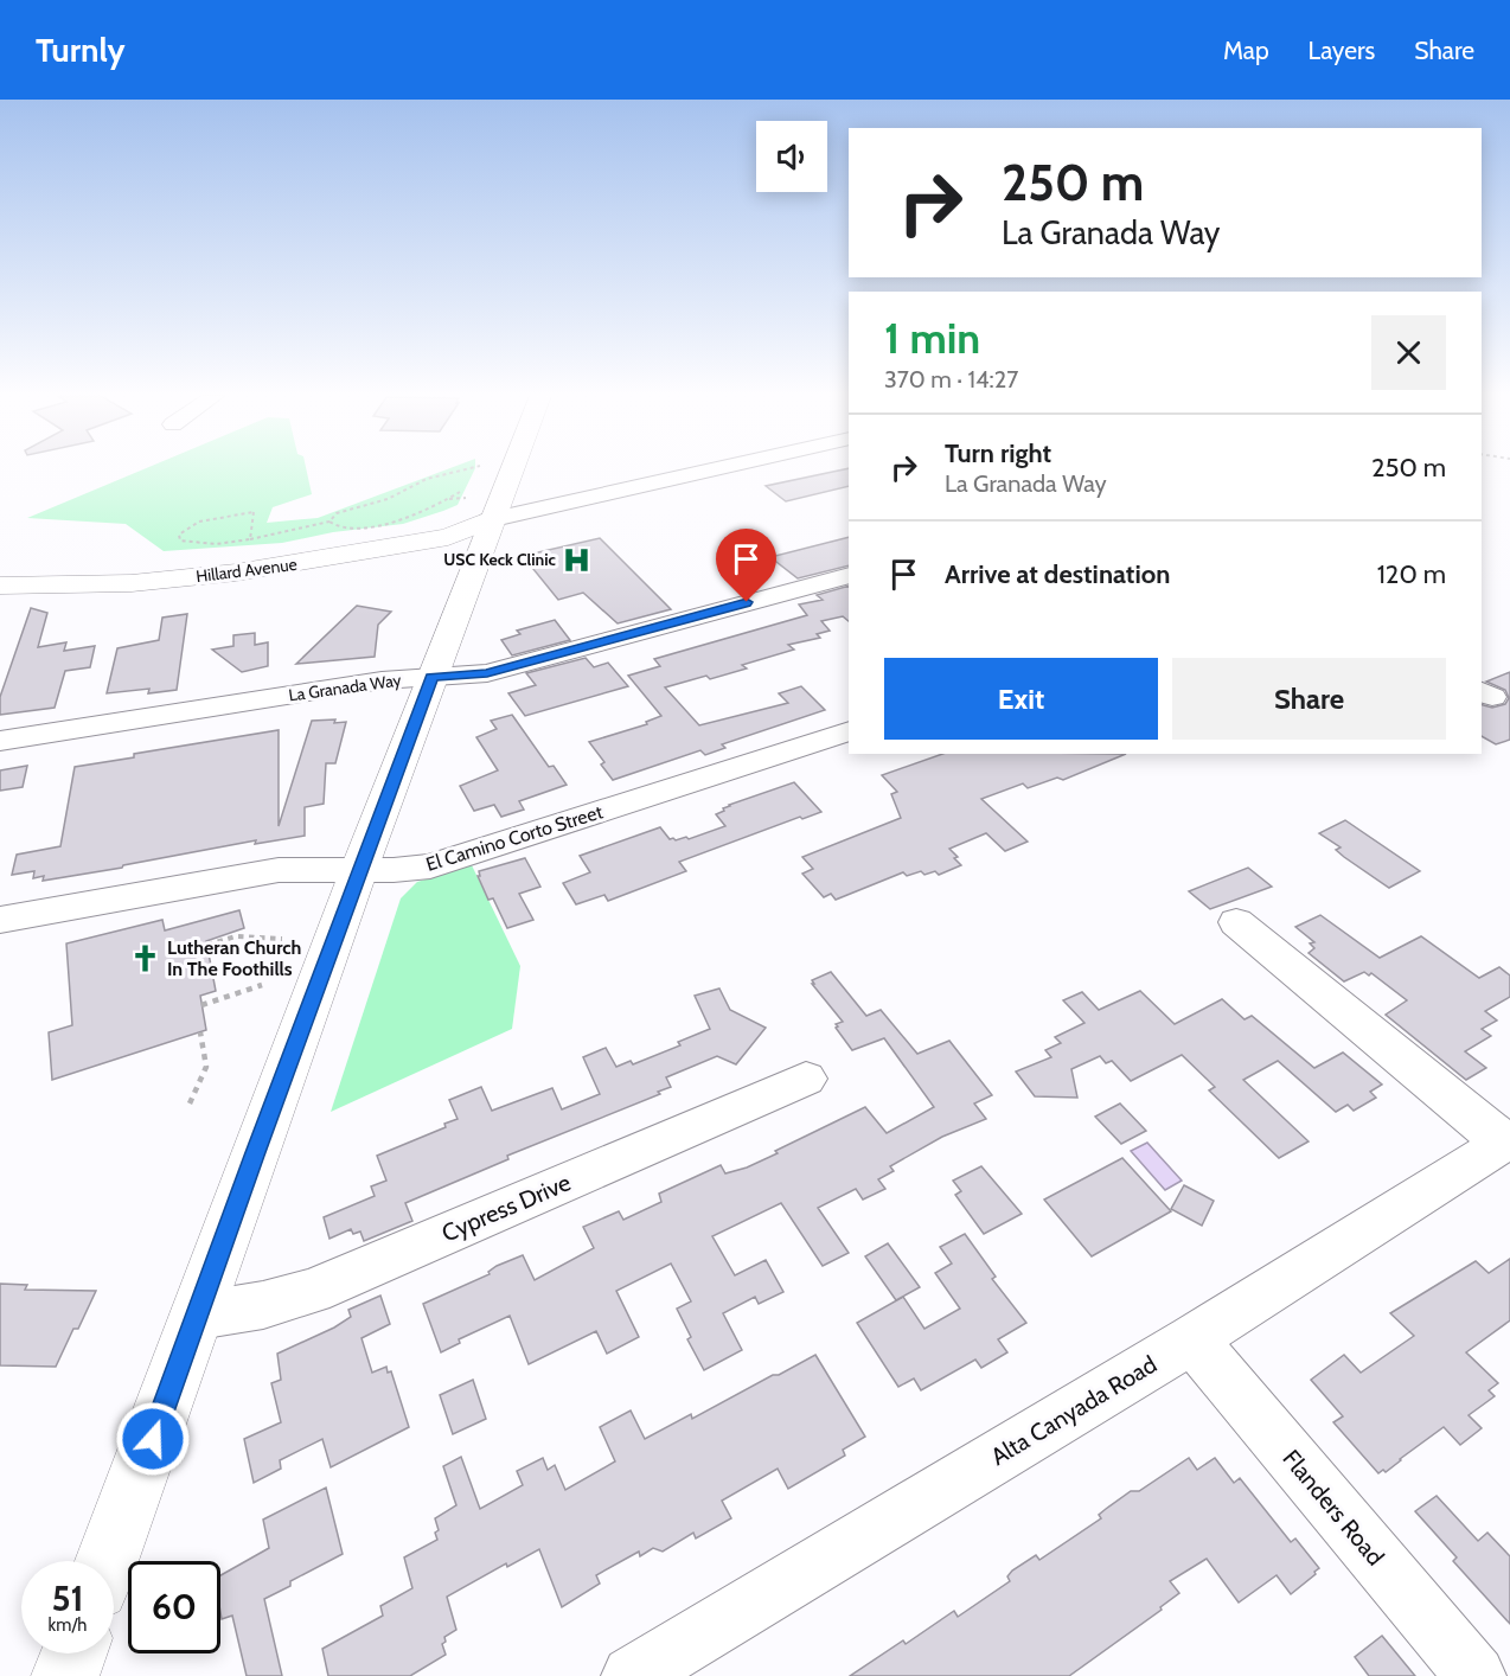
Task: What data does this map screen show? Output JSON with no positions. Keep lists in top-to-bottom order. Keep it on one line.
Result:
{"streets":{"main road":["Hillard Avenue"],"street":["La Granada Way","El Camino Corto Street","Cypress Drive","Alta Canyada Road","Flanders Road"]},"crossings":[["Alta Canyada Road","Flanders Road"]],"places":{"hospital":["USC Keck Clinic"],"church":["Lutheran Church In The Foothills"]},"page":{"header":"Turnly","nav":["Map","Layers","Share"],"turn":["250 m","La Granada Way"],"heading":["1 min","370 m · 14:27"],"list":[{"name":"Turn right","note":"La Granada Way","value":"250 m"},{"name":"Arrive at destination","value":"120 m"}],"buttons":["Exit","Share"],"speed":"51 km/h","limit":"60"}}
